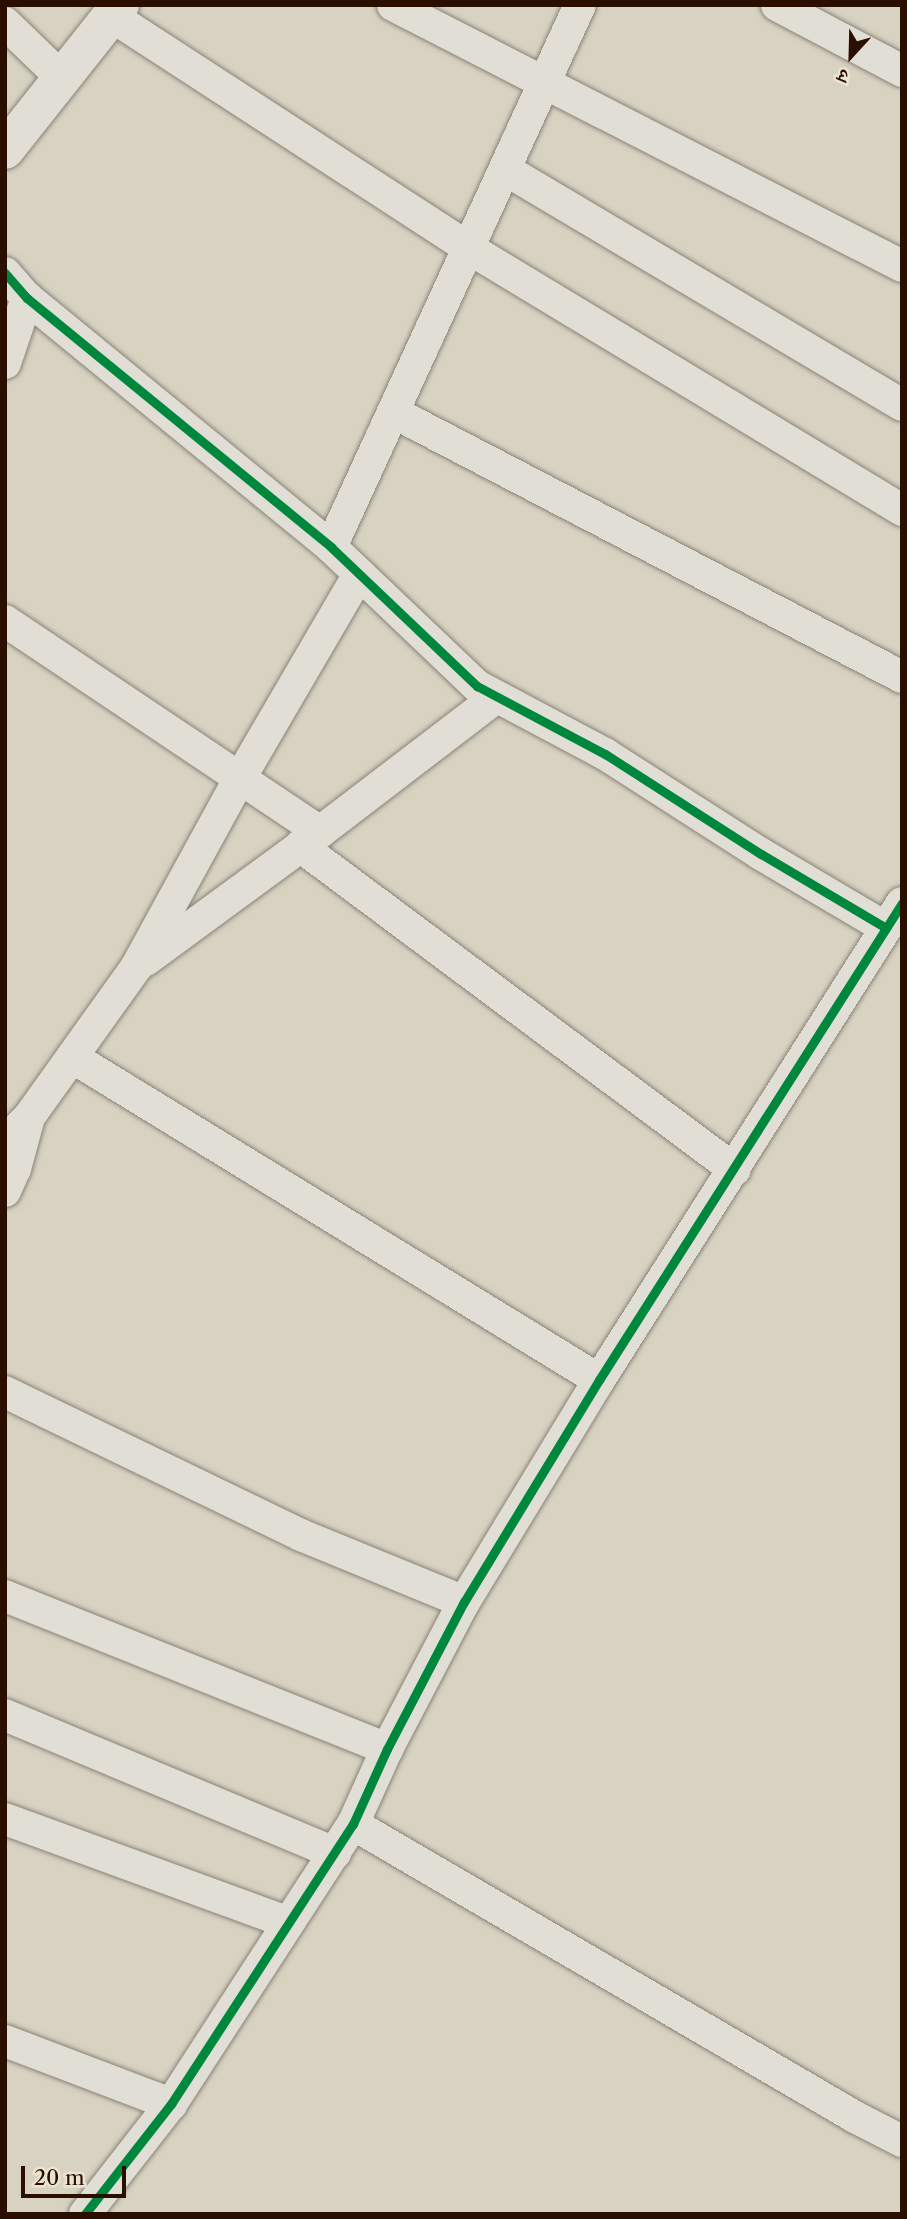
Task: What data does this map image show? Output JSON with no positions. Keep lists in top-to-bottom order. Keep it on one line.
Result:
{"scale_bar":"20 m","north":"bottom"}
